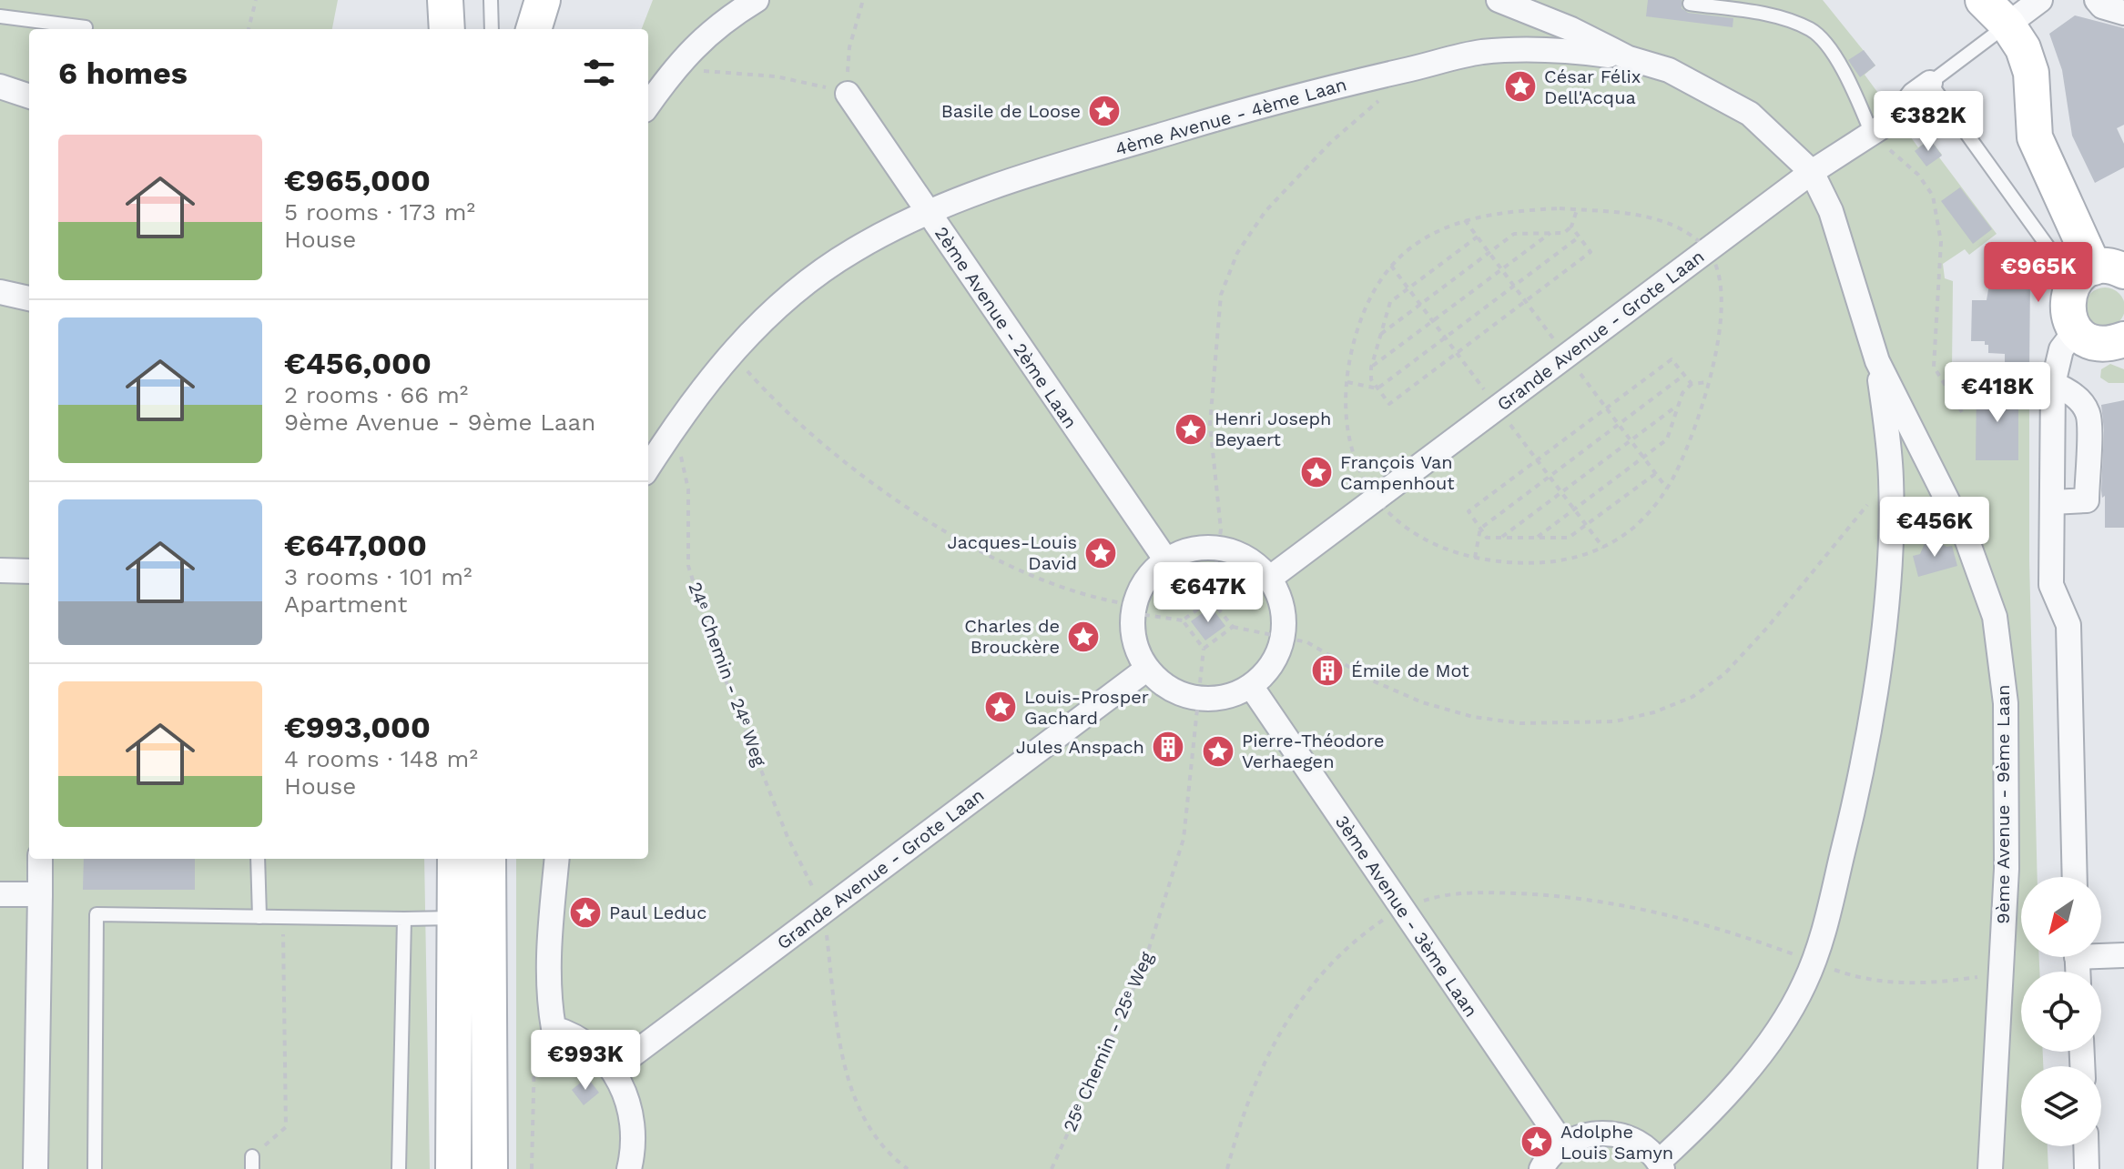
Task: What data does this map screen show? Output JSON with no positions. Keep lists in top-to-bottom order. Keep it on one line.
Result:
{"streets":{"street":["4ème Avenue - 4ème Laan","2ème Avenue - 2ème Laan","Grande Avenue - Grote Laan","9ème Avenue - 9ème Laan","3ème Avenue - 3ème Laan"],"path":["24ᵉ Chemin - 24ᵉ Weg","25ᵉ Chemin - 25ᵉ Weg"]},"crossings":[["4ème Avenue - 4ème Laan","2ème Avenue - 2ème Laan"],["4ème Avenue - 4ème Laan","24ᵉ Chemin - 24ᵉ Weg"],["Grande Avenue - Grote Laan","24ᵉ Chemin - 24ᵉ Weg"],["Grande Avenue - Grote Laan","9ème Avenue - 9ème Laan"]],"places":{"place":["César Félix Dell'Acqua","Basile de Loose","Henri Joseph Beyaert","François Van Campenhout","Jacques-Louis David","Charles de Brouckère","Louis-Prosper Gachard","Pierre-Théodore Verhaegen","Paul Leduc","Adolphe Louis Samyn"],"building":["Émile de Mot","Jules Anspach"]},"north":"bottom left","page":{"heading":"6 homes","price":["€382K","€965K","€418K","€456K","€647K","€993K"],"list":[{"name":"€965,000","note":"5 rooms · 173 m² · House"},{"name":"€456,000","note":"2 rooms · 66 m² · 9ème Avenue - 9ème Laan"},{"name":"€647,000","note":"3 rooms · 101 m² · Apartment"},{"name":"€993,000","note":"4 rooms · 148 m² · House"}]}}
